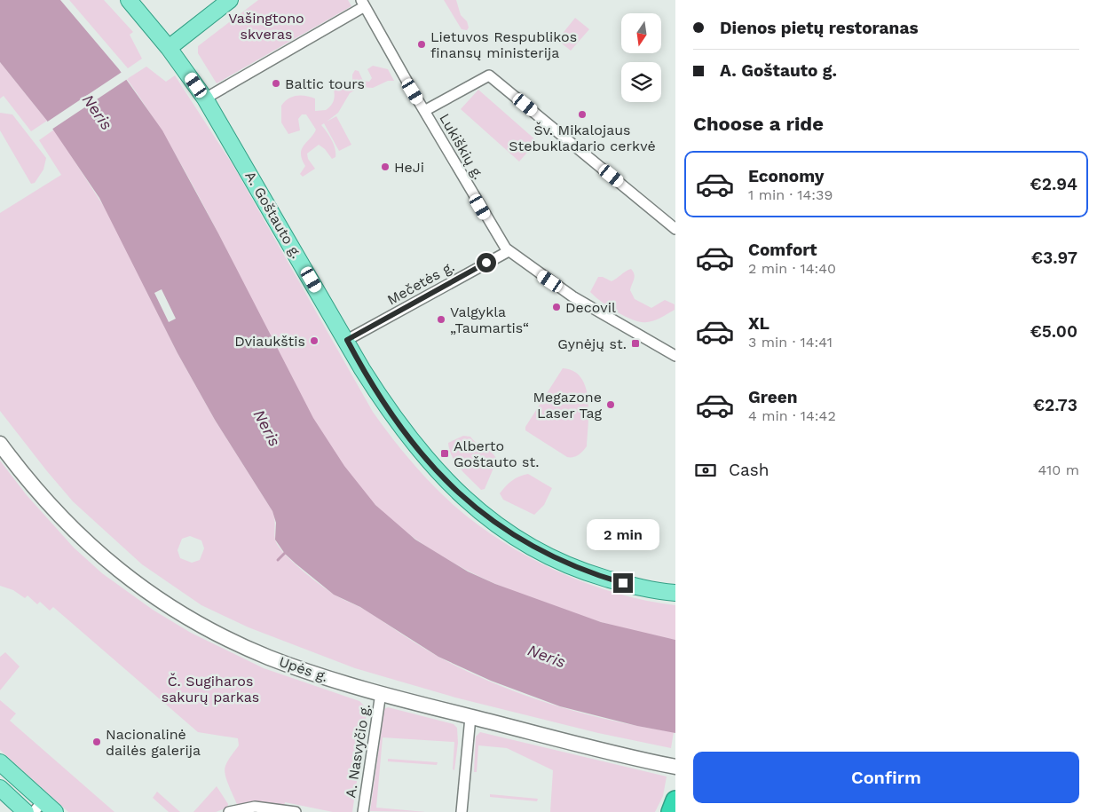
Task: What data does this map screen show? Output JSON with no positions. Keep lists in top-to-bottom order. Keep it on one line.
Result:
{"streets":{"main road":["A. Goštauto g."],"street":["Lukiškių g.","Mečetės g.","Upės g.","A. Nasvyčio g."]},"crossings":[["Lukiškių g.","Mečetės g."],["A. Goštauto g.","Mečetės g."],["Upės g.","A. Nasvyčio g."]],"water":["Neris"],"parks":["Vašingtono skveras","Č. Sugiharos sakurų parkas"],"places":{"other":["Lietuvos Respublikos finansų ministerija","Baltic tours","Šv. Mikalojaus Stebukladario cerkvė","HeJi","Decovil","Valgykla „Taumartis“","Dviaukštis","Megazone Laser Tag","Nacionalinė dailės galerija"],"transit":["Gynėjų st.","Alberto Goštauto st."]},"north":"bottom","page":{"banner":["Dienos pietų restoranas","A. Goštauto g."],"heading":"Choose a ride","list":[{"name":"Economy","note":"1 min · 14:39","value":"€2.94"},{"name":"Comfort","note":"2 min · 14:40","value":"€3.97"},{"name":"XL","note":"3 min · 14:41","value":"€5.00"},{"name":"Green","note":"4 min · 14:42","value":"€2.73"}],"pay":["Cash","410 m"],"bubble":"2 min","buttons":"Confirm"}}
